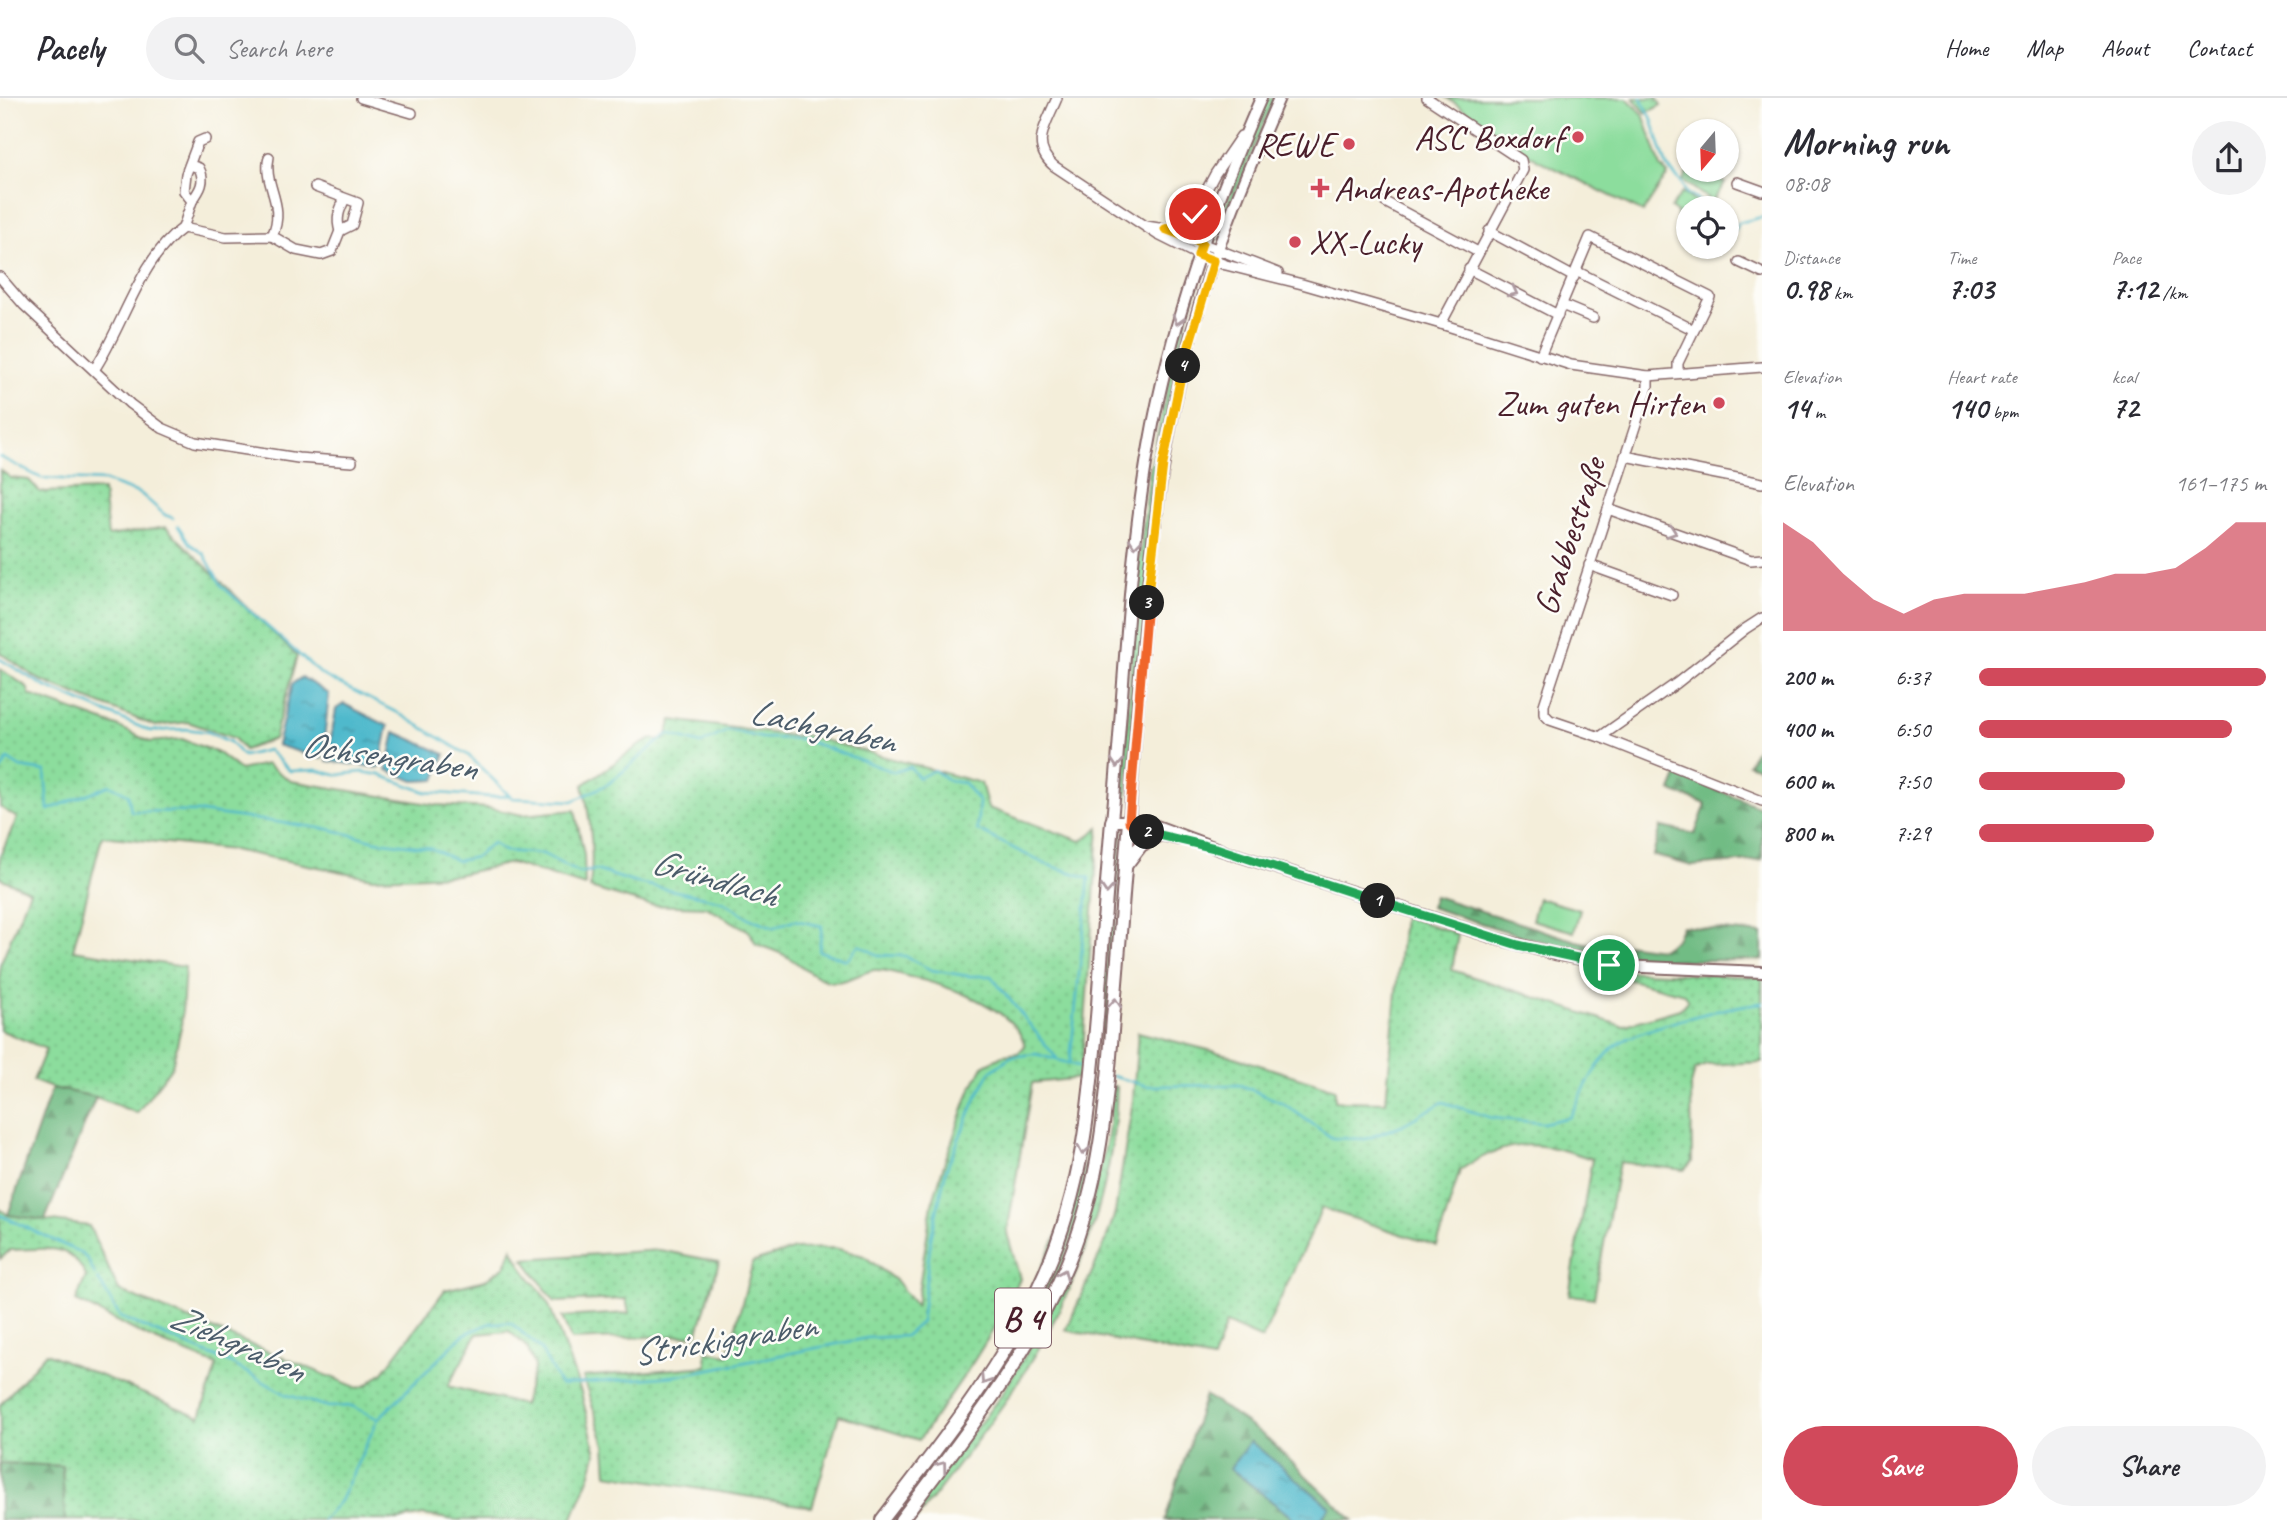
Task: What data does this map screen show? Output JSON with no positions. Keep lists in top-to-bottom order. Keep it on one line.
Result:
{"streets":{"highway":["B 4"],"street":["Grabbestraße"]},"water":["Lachgraben","Ochsengraben","Gründlach","Strickiggraben","Ziehgraben"],"places":{"other":["ASC Boxdorf","REWE","XX-Lucky","Zum guten Hirten"],"health":["Andreas-Apotheke"]},"north":"bottom","page":{"header":"Pacely","search":"Search here","nav":["Home","Map","About","Contact"],"heading":["Morning run","08:08"],"stats":[["Distance","0.98 km"],["Time","7:03"],["Pace","7:12 /km"],["Elevation","14 m"],["Heart rate","140 bpm"],["kcal","72"]],"pins":["4","3","2","1"],"chart":["Elevation","161–175 m"],"list":[{"name":"200 m","note":"6:37"},{"name":"400 m","note":"6:50"},{"name":"600 m","note":"7:50"},{"name":"800 m","note":"7:29"}],"buttons":["Save","Share"]}}
